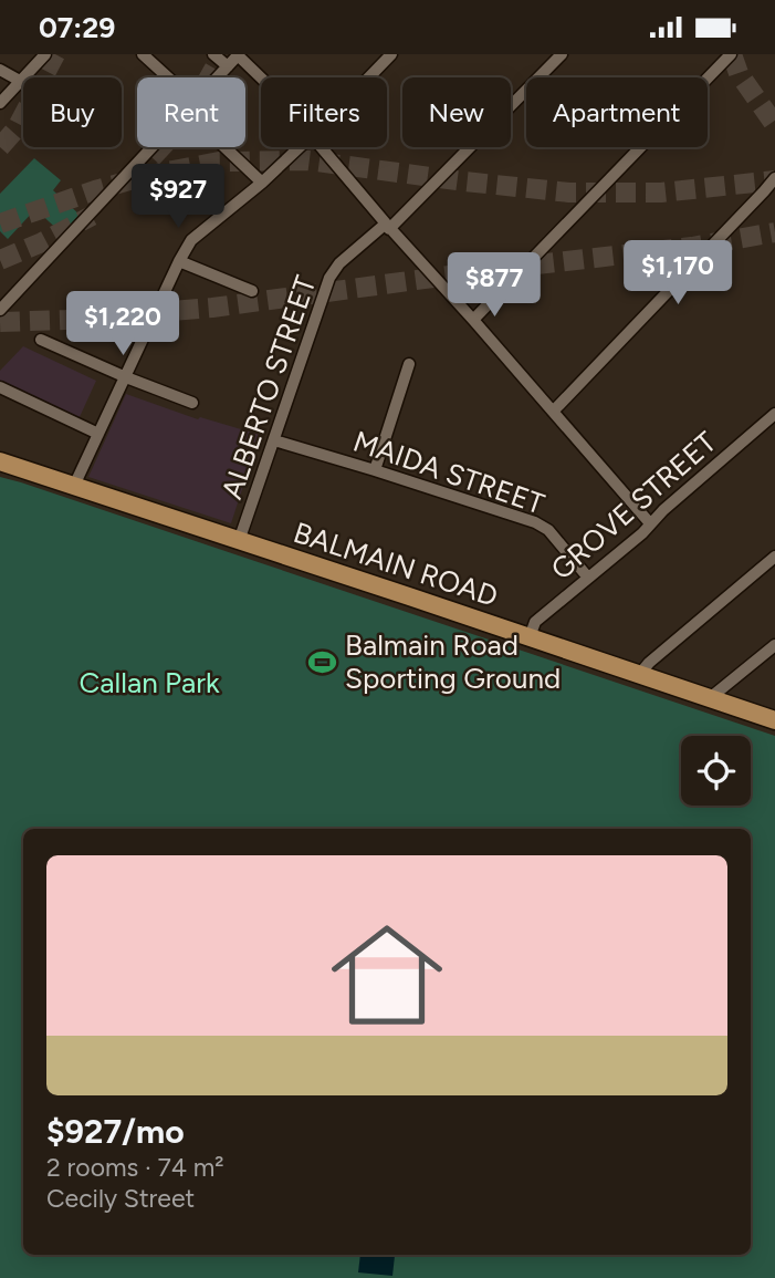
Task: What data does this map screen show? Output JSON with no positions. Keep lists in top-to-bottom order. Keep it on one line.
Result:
{"streets":{"main road":["BALMAIN ROAD"],"street":["ALBERTO STREET","MAIDA STREET","GROVE STREET"]},"crossings":[["ALBERTO STREET","MAIDA STREET"],["ALBERTO STREET","BALMAIN ROAD"],["MAIDA STREET","GROVE STREET"],["GROVE STREET","BALMAIN ROAD"]],"parks":["Callan Park"],"places":{"sports":["Balmain Road Sporting Ground"]},"page":{"status":"07:29","chip":["Buy","Rent","Filters","New","Apartment"],"price":["$927","$1,170","$877","$1,220"],"list":[{"name":"$927/mo","note":"2 rooms · 74 m² · Cecily Street"}]}}
